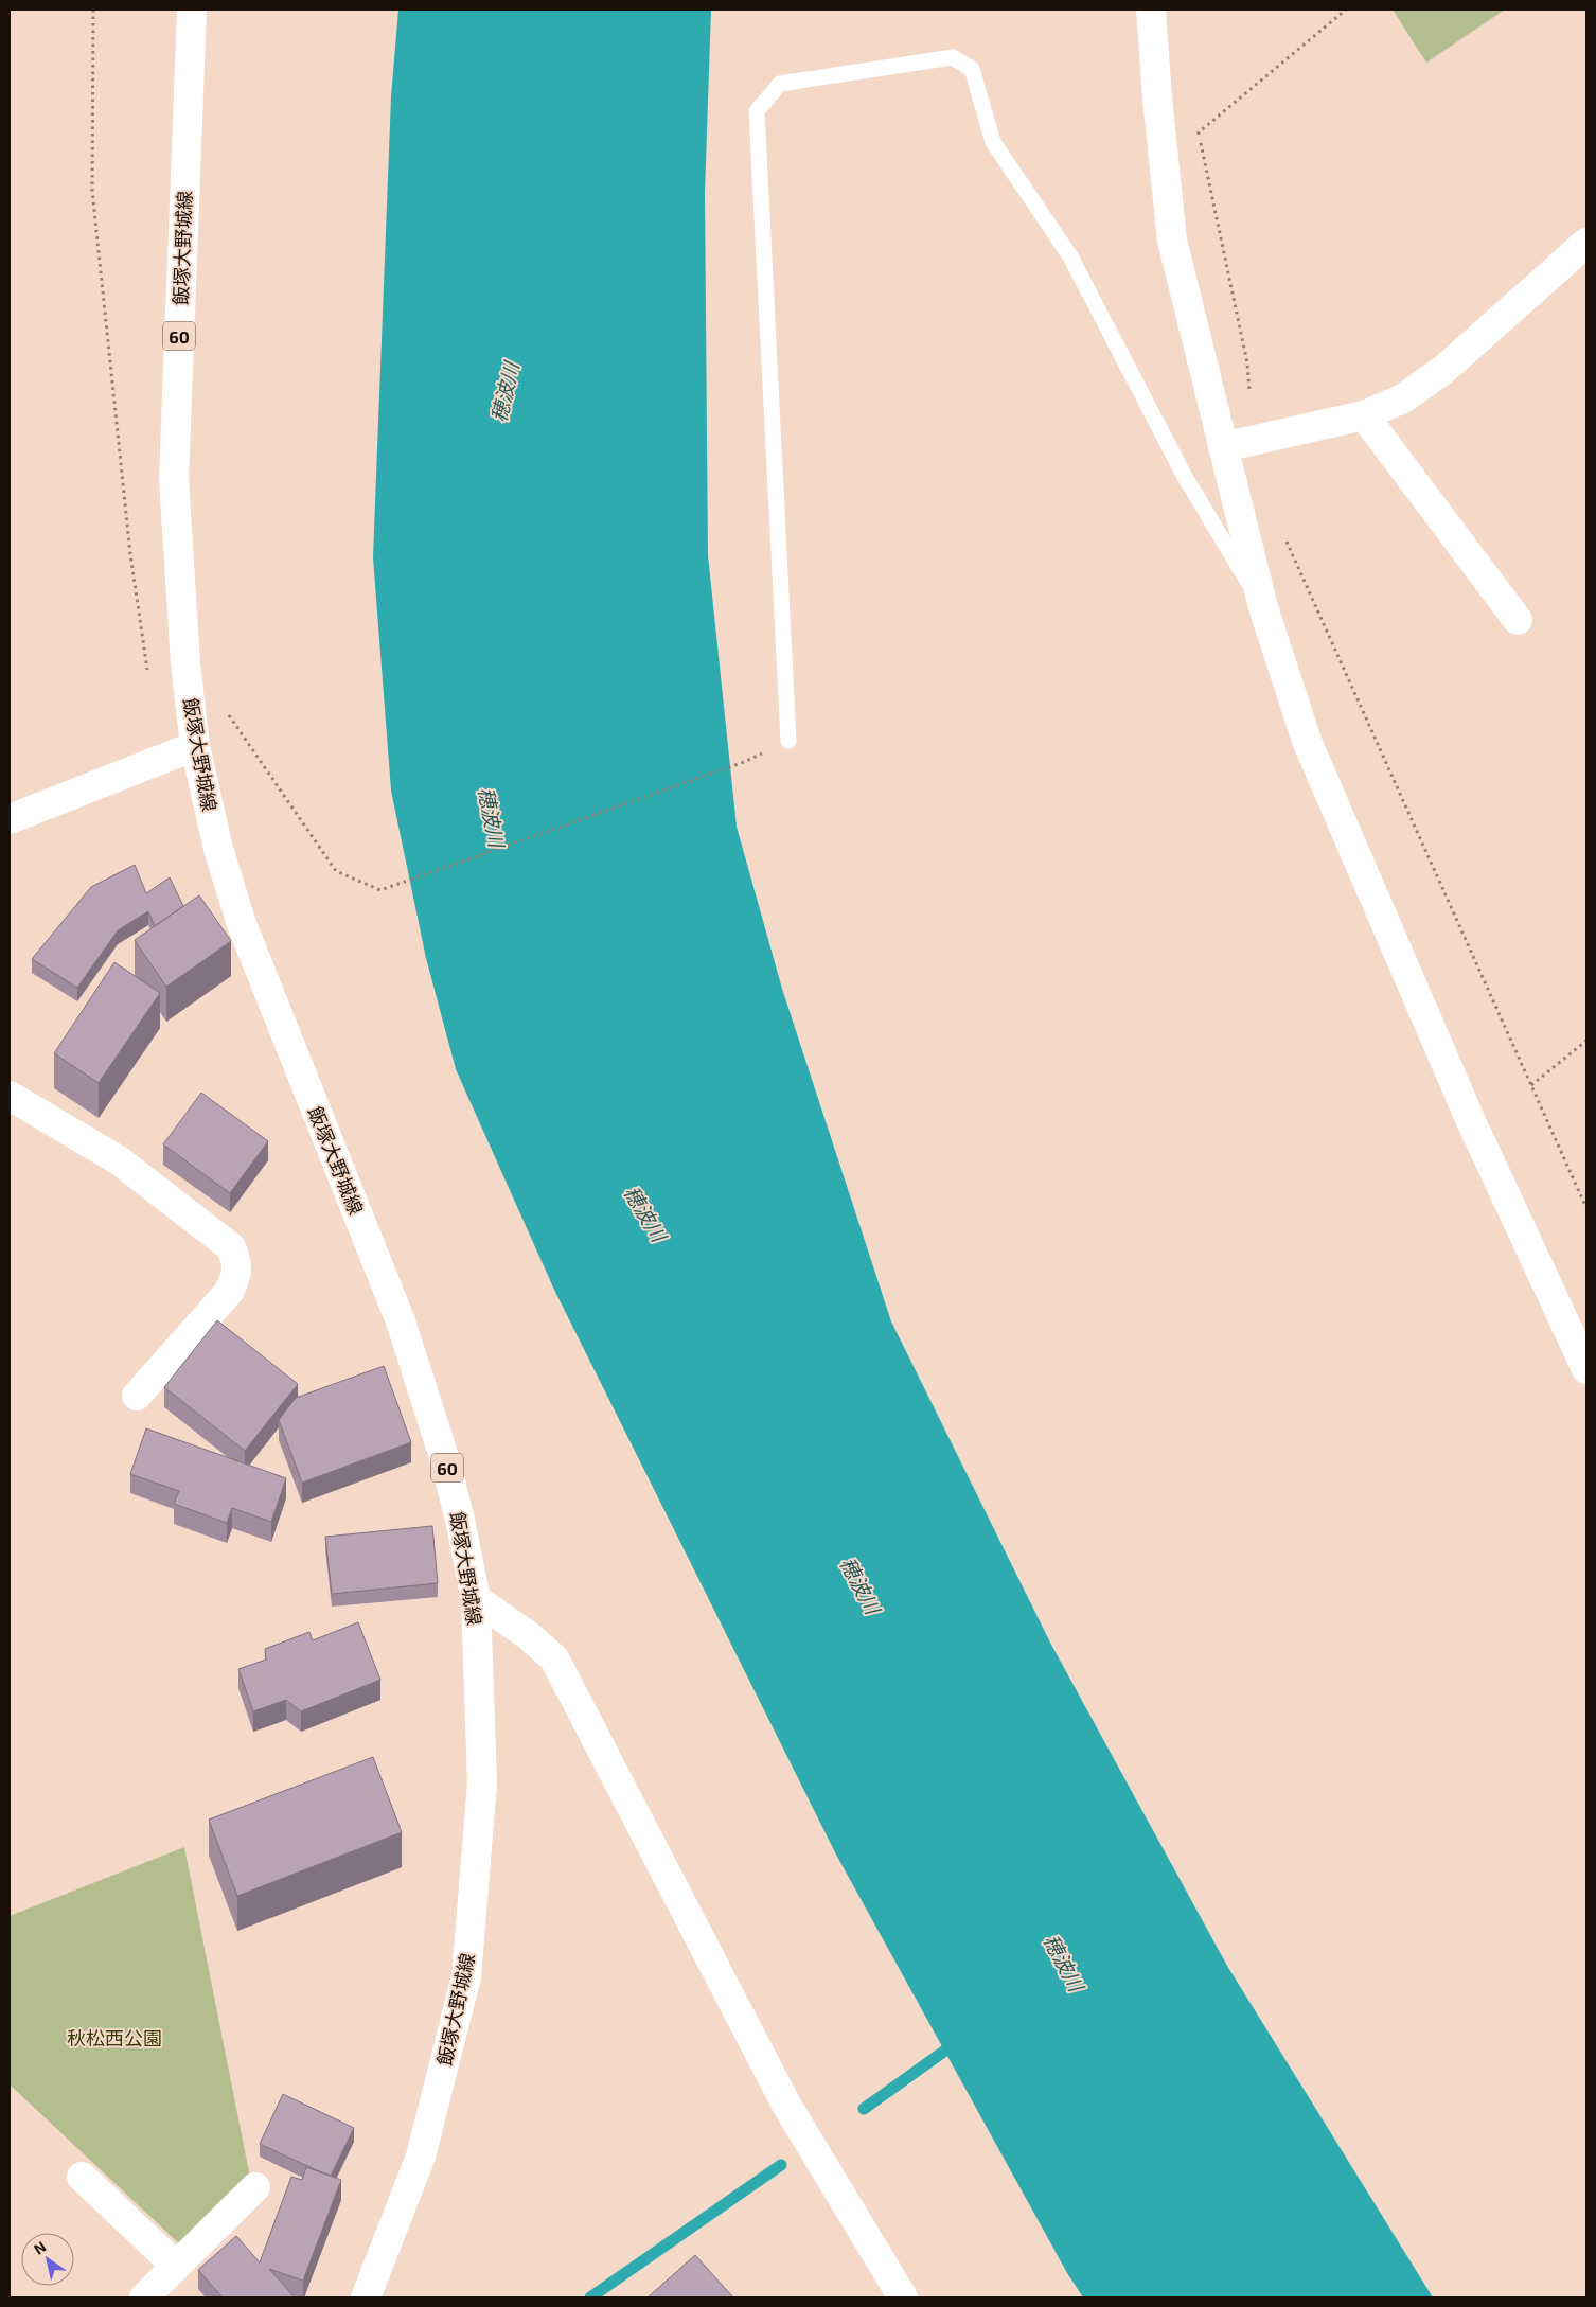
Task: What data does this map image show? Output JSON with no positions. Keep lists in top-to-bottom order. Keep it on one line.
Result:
{"streets":{"street":["飯塚大野城線","60"]},"water":["穂波川"],"parks":["秋松西公園"],"north":"top left"}
